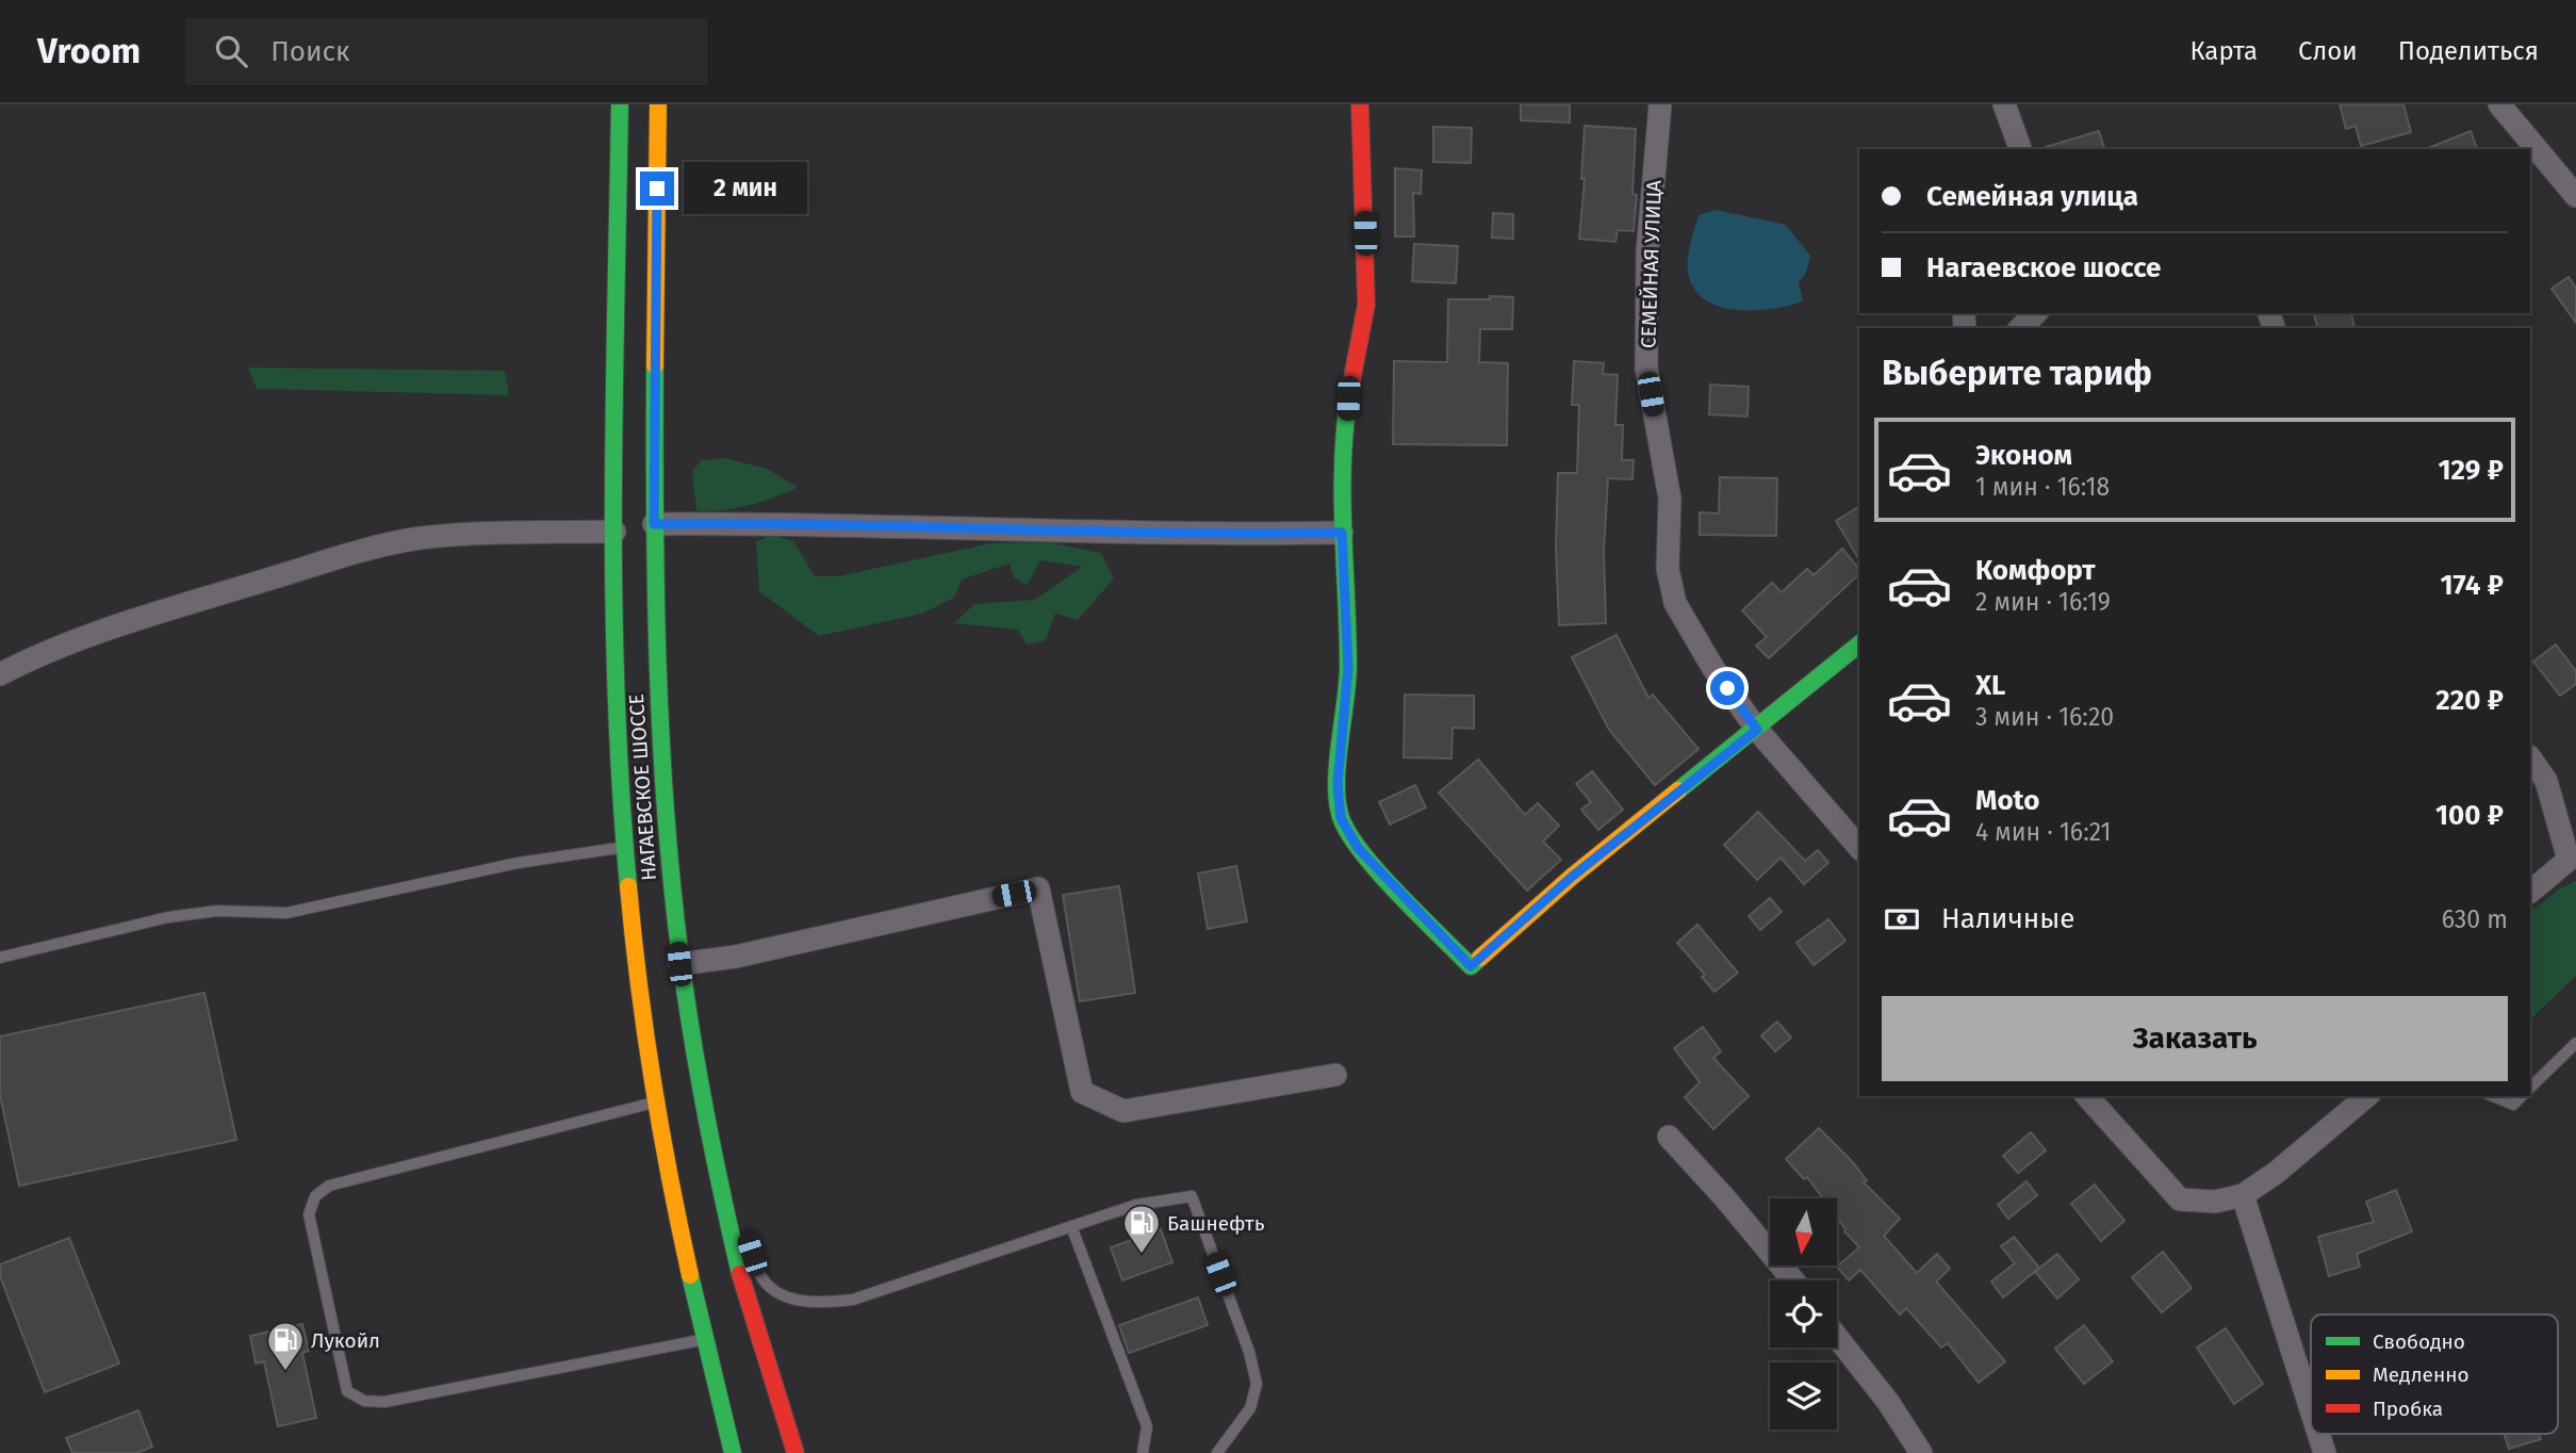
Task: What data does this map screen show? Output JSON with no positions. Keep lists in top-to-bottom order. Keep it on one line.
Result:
{"streets":{"main road":["НАГАЕВСКОЕ ШОССЕ"],"street":["СЕМЕЙНАЯ УЛИЦА"]},"places":{"fuel station":["Башнефть","Лукойл"]},"legend":["Свободно","Медленно","Пробка"],"north":"bottom","page":{"header":"Vroom","search":"Поиск","nav":["Карта","Слои","Поделиться"],"banner":["Семейная улица","Нагаевское шоссе"],"bubble":"2 мин","heading":"Выберите тариф","list":[{"name":"Эконом","note":"1 мин · 16:18","value":"129 ₽"},{"name":"Комфорт","note":"2 мин · 16:19","value":"174 ₽"},{"name":"XL","note":"3 мин · 16:20","value":"220 ₽"},{"name":"Moto","note":"4 мин · 16:21","value":"100 ₽"}],"pay":["Наличные","630 m"],"buttons":"Заказать"}}
